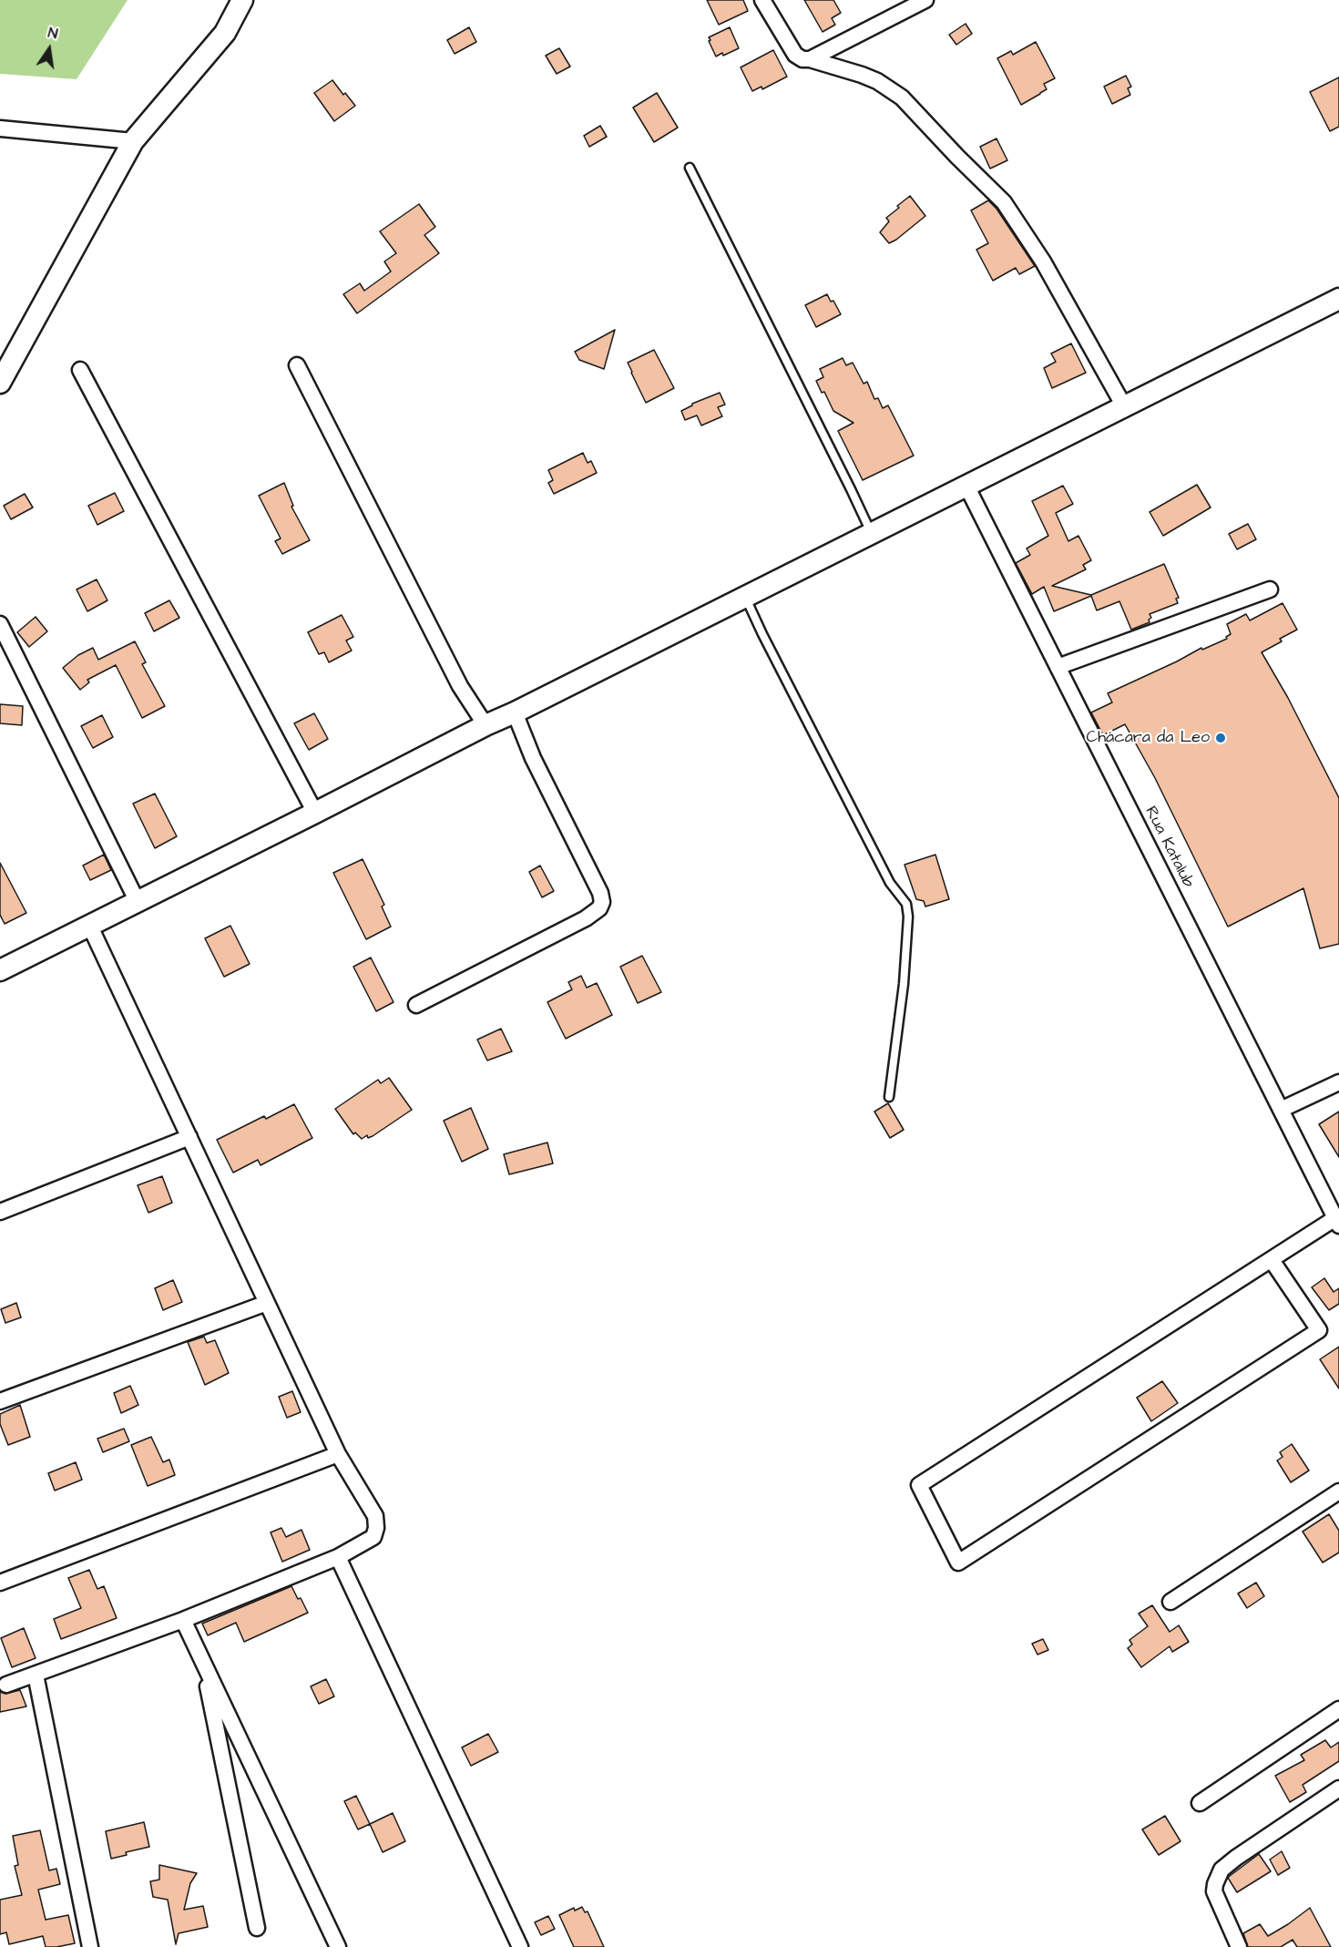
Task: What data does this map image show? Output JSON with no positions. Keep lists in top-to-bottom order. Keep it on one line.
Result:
{"streets":{"street":["Rua Katalub"]},"places":["Chácara da Leo"],"north":"top"}
